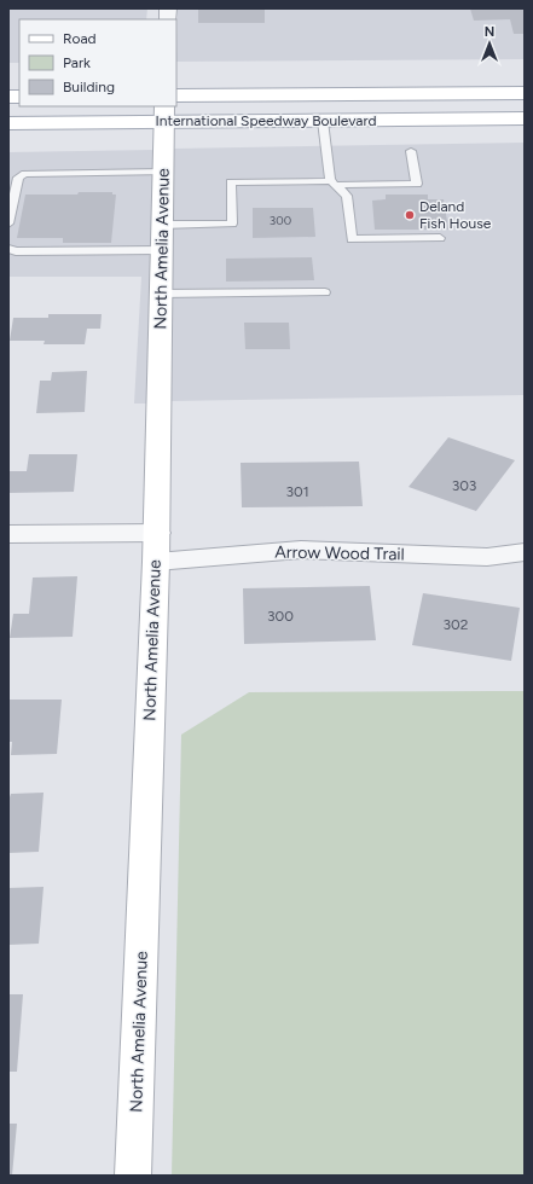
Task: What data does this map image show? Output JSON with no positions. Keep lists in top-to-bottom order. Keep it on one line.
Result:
{"streets":{"main road":["International Speedway Boulevard","North Amelia Avenue"],"street":["Arrow Wood Trail"]},"crossings":[["International Speedway Boulevard","North Amelia Avenue"],["North Amelia Avenue","Arrow Wood Trail"]],"places":["Deland Fish House"],"house_numbers":["300","303","301","300","302"],"legend":["Road","Park","Building"],"north":"top"}
